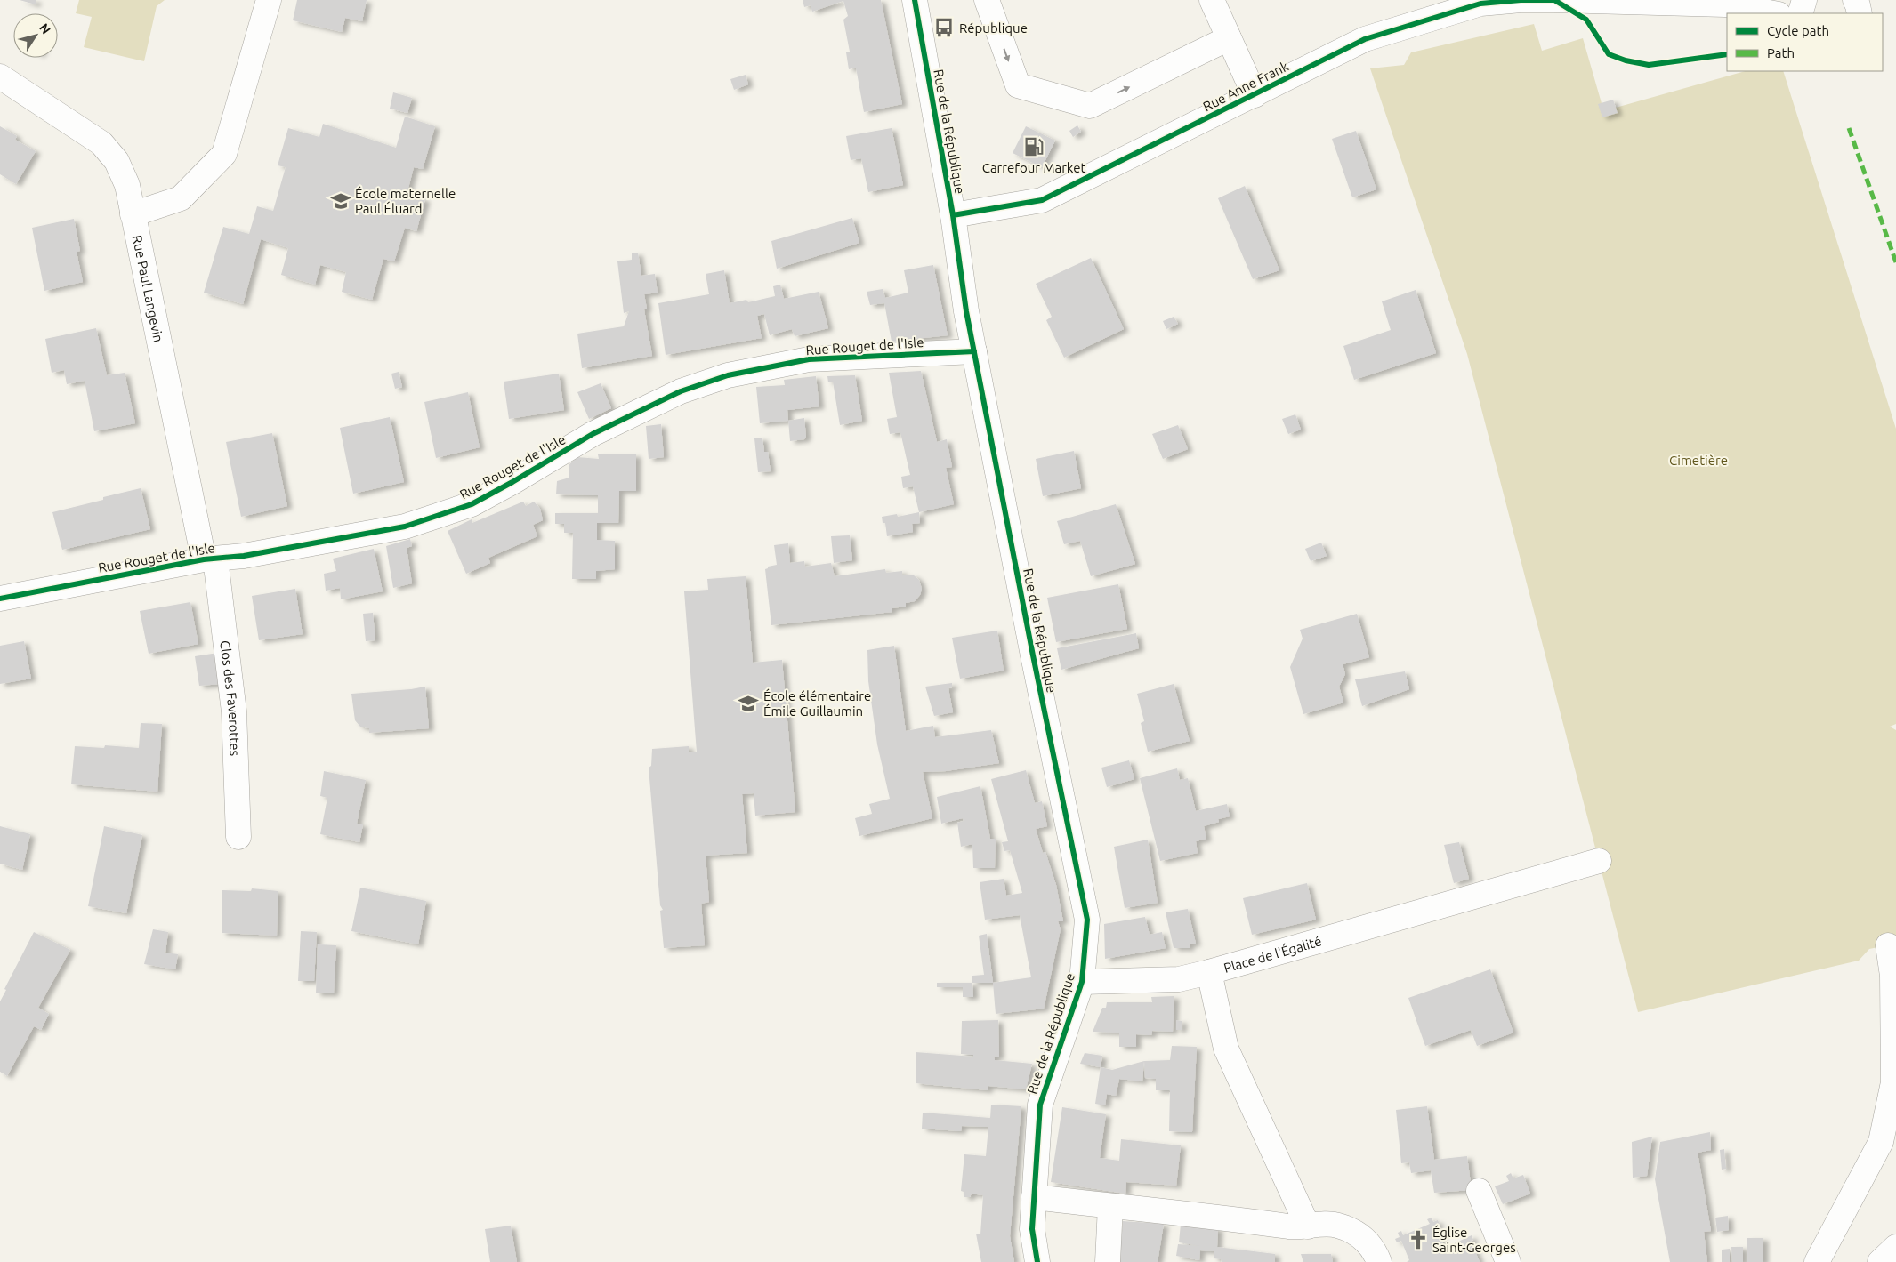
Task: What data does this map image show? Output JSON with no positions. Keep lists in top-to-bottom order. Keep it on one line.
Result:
{"streets":{"street":["Rue Anne Frank","Rue de la République","Rue Paul Langevin","Rue Rouget de l'Isle","Clos des Faverottes","Place de l'Égalité"]},"crossings":[["Rue Anne Frank","Rue de la République"],["Rue de la République","Rue Rouget de l'Isle"],["Rue Paul Langevin","Rue Rouget de l'Isle"],["Rue Paul Langevin","Clos des Faverottes"],["Rue Rouget de l'Isle","Clos des Faverottes"]],"parks":["Cimetière"],"places":{"bus stop":["République"],"fuel station":["Carrefour Market"],"school or university":["École maternelle Paul Éluard","École élémentaire Émile Guillaumin"],"church":["Église Saint-Georges"]},"legend":["Cycle path","Path"],"north":"top right"}
